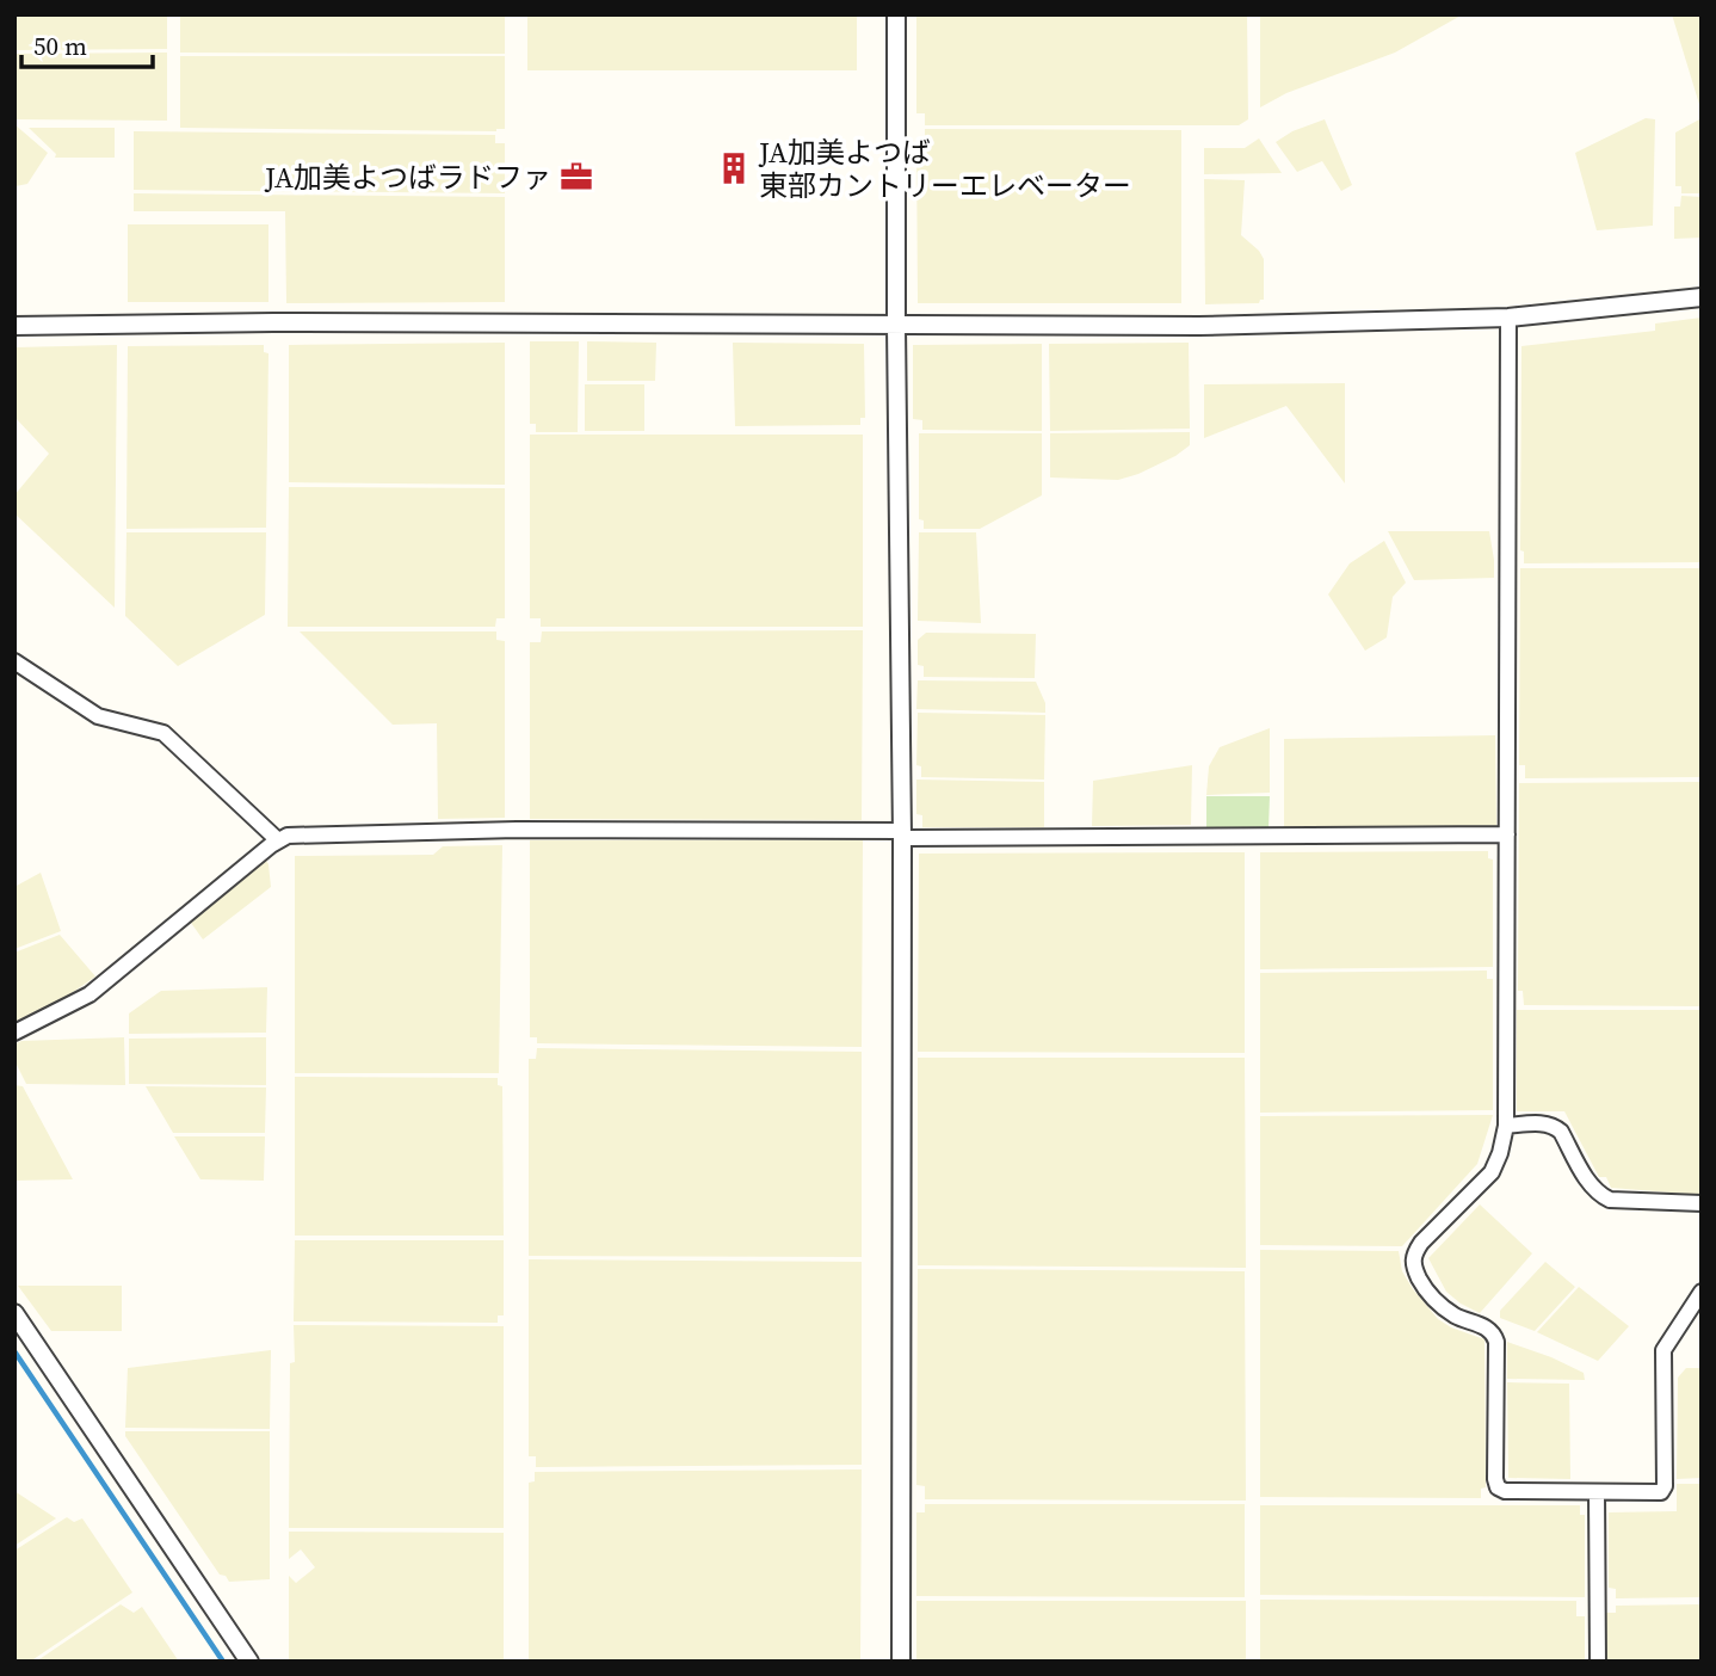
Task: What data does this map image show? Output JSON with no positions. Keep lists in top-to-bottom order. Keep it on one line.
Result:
{"places":{"building":["JA加美よつば 東部カントリーエレベーター"],"office":["JA加美よつばラドファ"]},"scale_bar":"50 m"}
